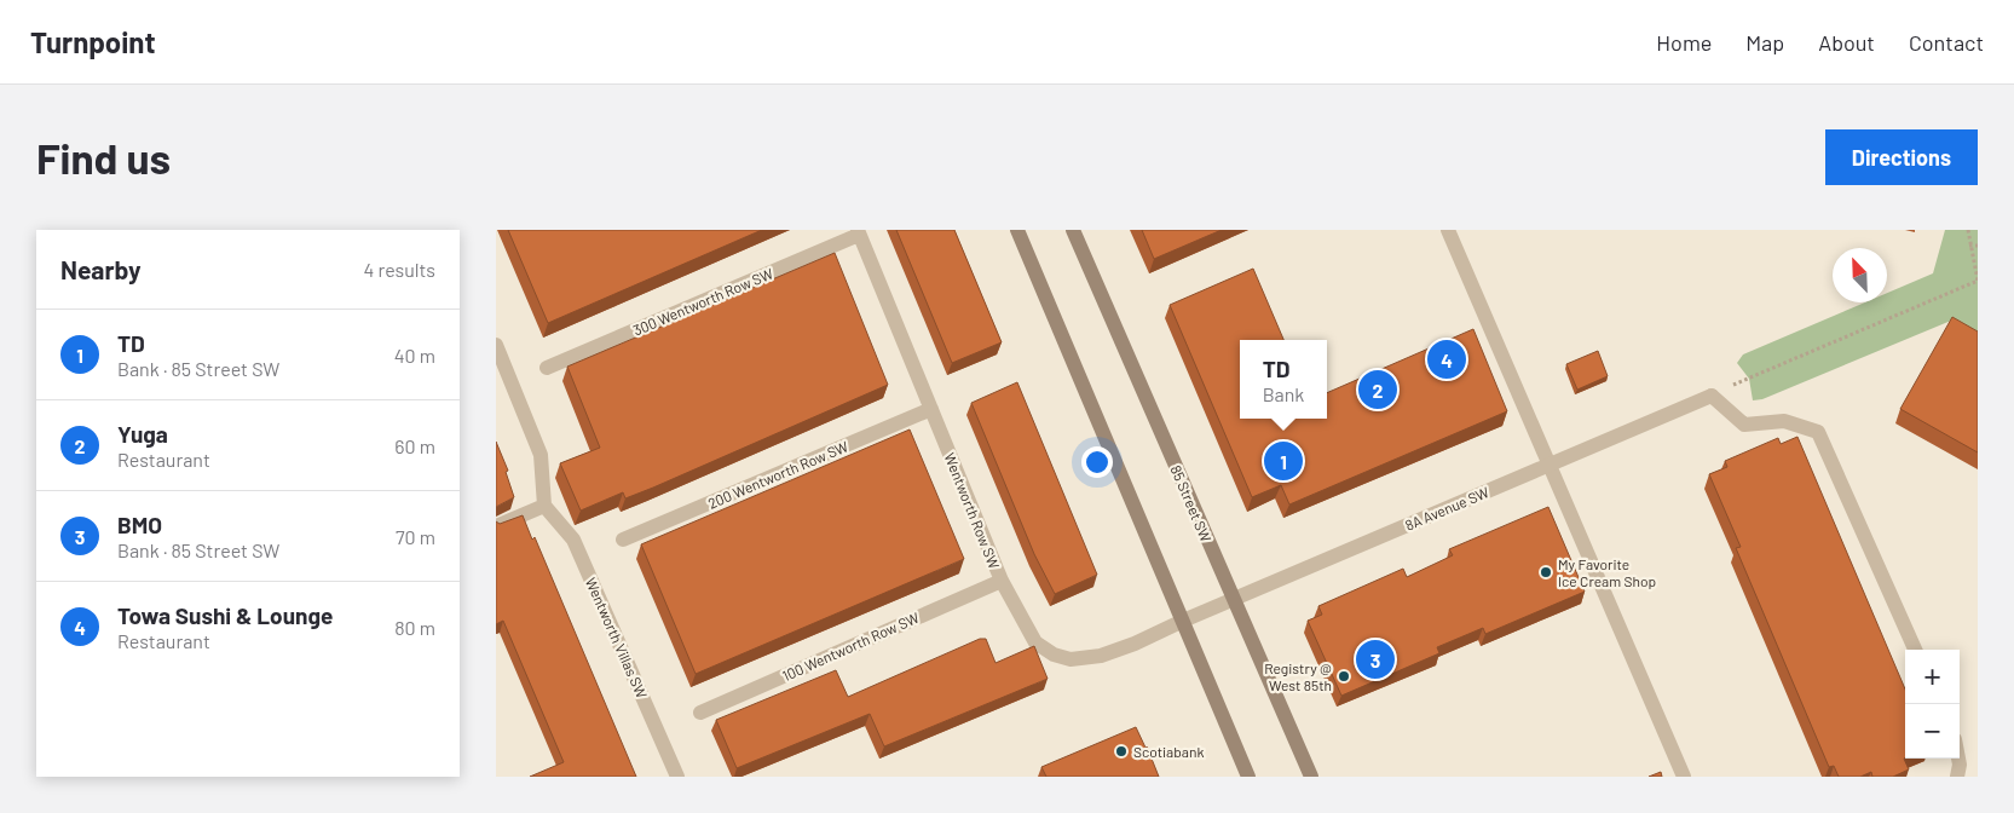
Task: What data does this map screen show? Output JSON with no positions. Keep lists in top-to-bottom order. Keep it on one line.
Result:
{"streets":{"main road":["85 Street SW"],"street":["300 Wentworth Row SW","200 Wentworth Row SW","8A Avenue SW","Wentworth Row SW","Wentworth Villas SW","100 Wentworth Row SW"]},"crossings":[["300 Wentworth Row SW","Wentworth Row SW"],["200 Wentworth Row SW","Wentworth Row SW"],["85 Street SW","8A Avenue SW"],["8A Avenue SW","Wentworth Row SW"],["Wentworth Row SW","100 Wentworth Row SW"]],"places":["My Favorite Ice Cream Shop","Registry @ West 85th","Scotiabank"],"north":"top left","page":{"header":"Turnpoint","nav":["Home","Map","About","Contact"],"buttons":"Directions","title":"Find us","heading":["Nearby","4 results"],"list":[{"mark":"1","name":"TD","note":"Bank · 85 Street SW","value":"40 m"},{"mark":"2","name":"Yuga","note":"Restaurant","value":"60 m"},{"mark":"3","name":"BMO","note":"Bank · 85 Street SW","value":"70 m"},{"mark":"4","name":"Towa Sushi & Lounge","note":"Restaurant","value":"80 m"}],"pins":["4","2","1","3"],"popup":["TD","Bank"],"map_buttons":["+","−"]}}
